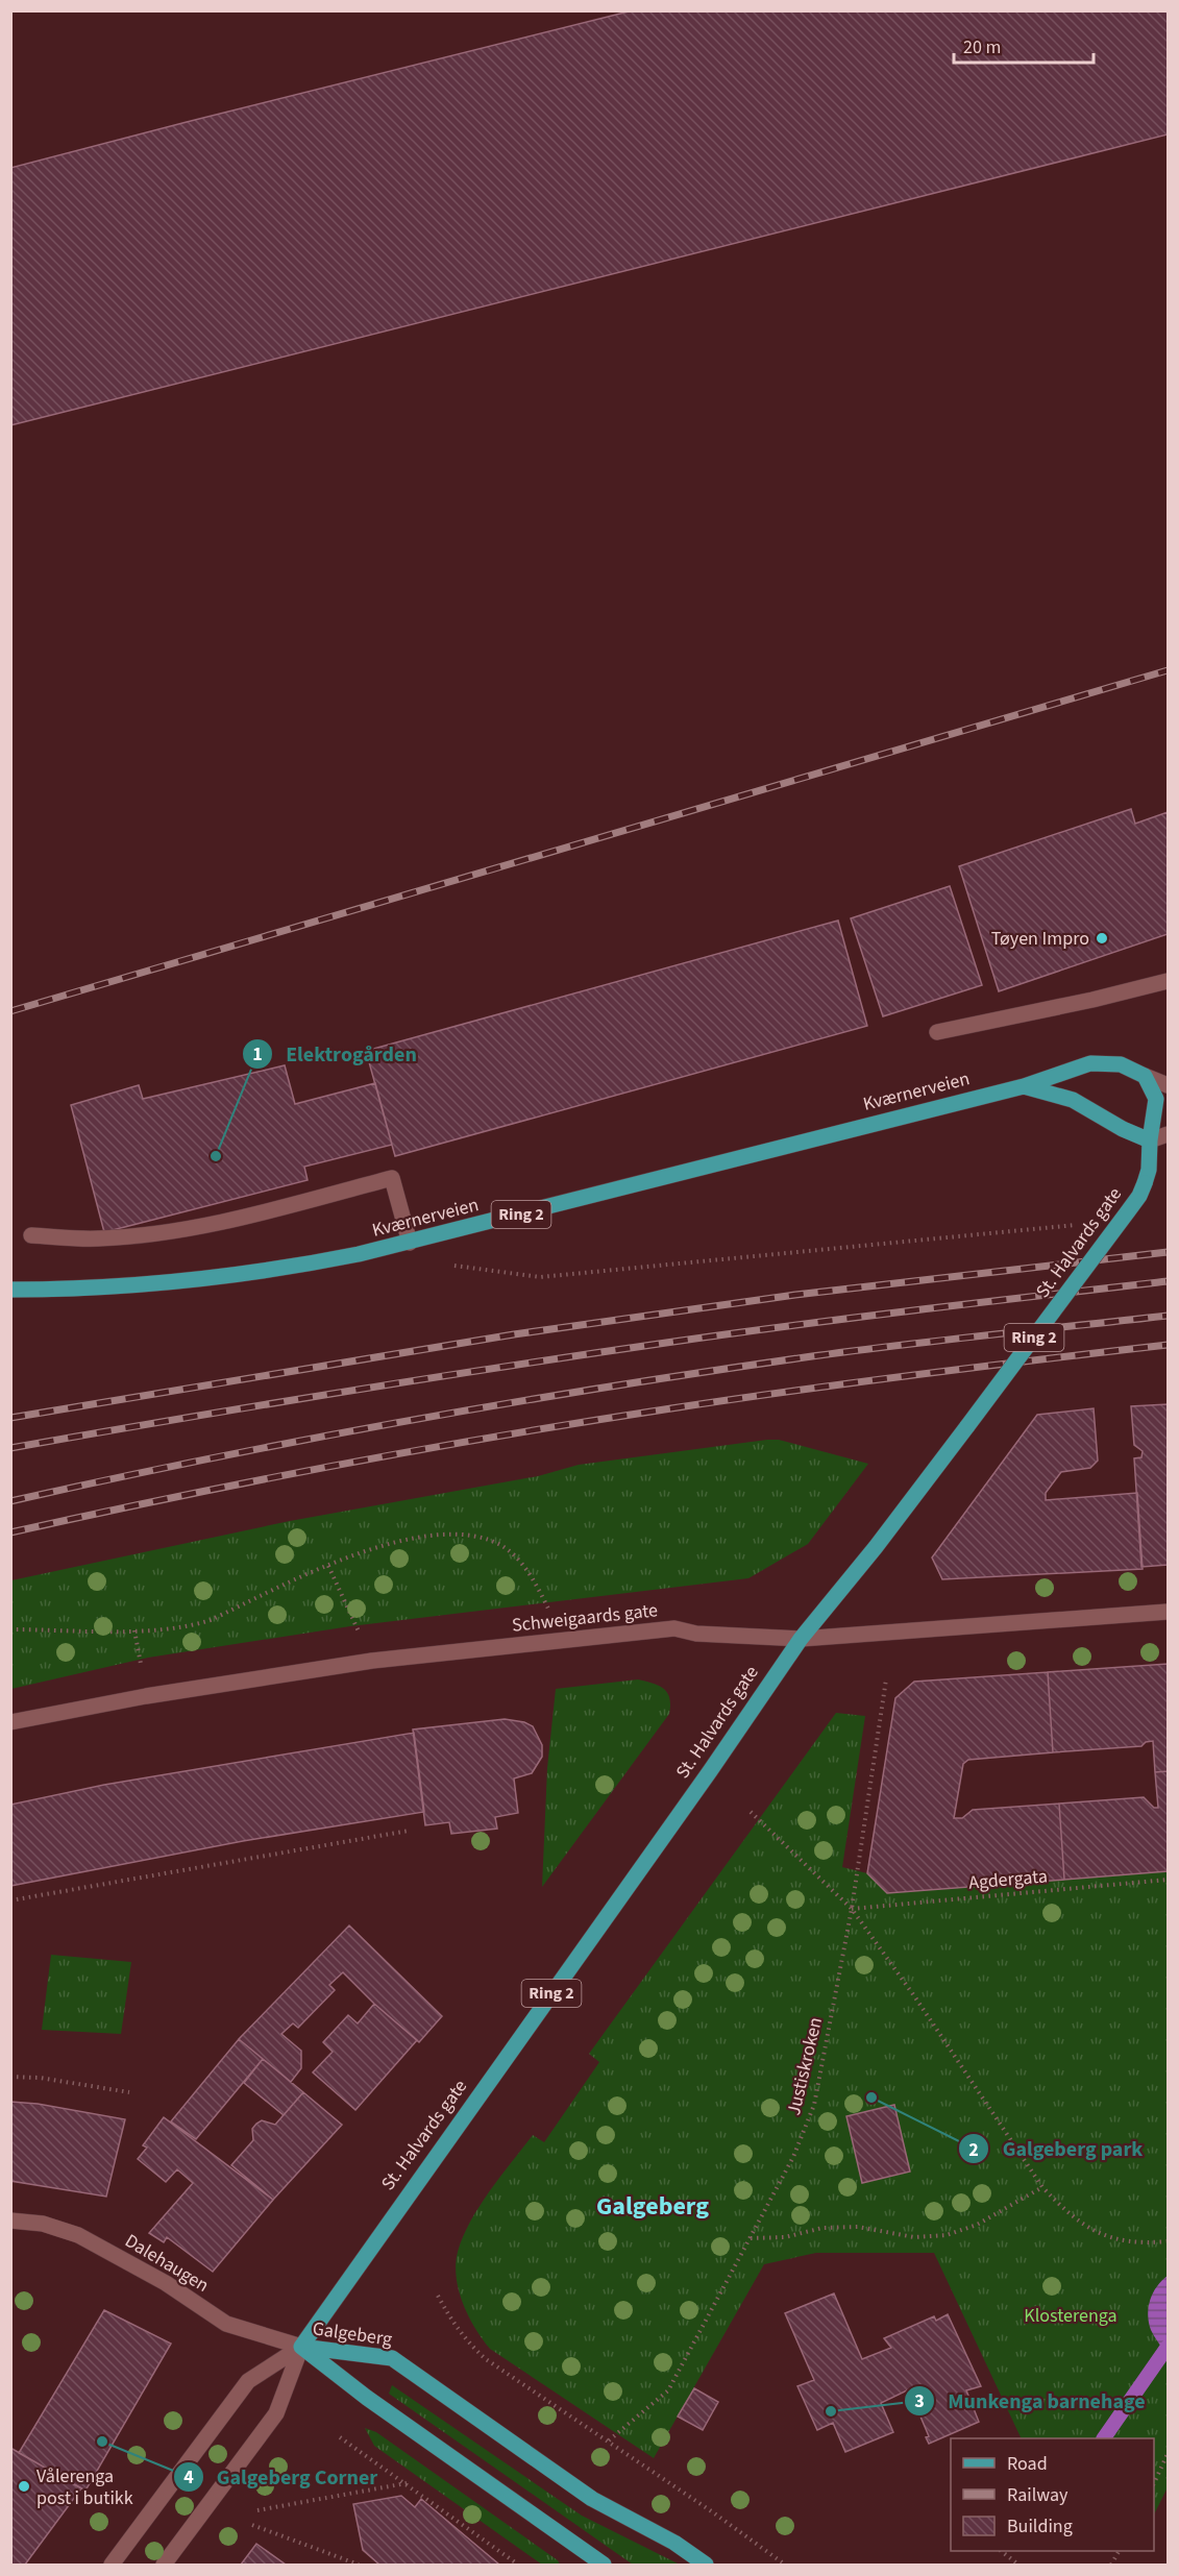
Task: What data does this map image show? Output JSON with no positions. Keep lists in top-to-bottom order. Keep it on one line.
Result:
{"streets":{"main road":["Kværnerveien","Ring 2","St. Halvards gate","Galgeberg"],"street":["Schweigaards gate","Dalehaugen"],"path":["Agdergata","Justiskroken"]},"crossings":[["Kværnerveien","Ring 2"],["Kværnerveien","St. Halvards gate"],["Ring 2","St. Halvards gate"],["St. Halvards gate","Schweigaards gate"],["St. Halvards gate","Dalehaugen"],["St. Halvards gate","Galgeberg"],["Agdergata","Justiskroken"],["Dalehaugen","Galgeberg"]],"districts":["Galgeberg"],"parks":["Klosterenga"],"places":["Tøyen Impro","Elektrogården","Galgeberg park","Munkenga barnehage","Galgeberg Corner","Vålerenga post i butikk"],"legend":["Road","Railway","Building"],"scale_bar":"20 m"}
